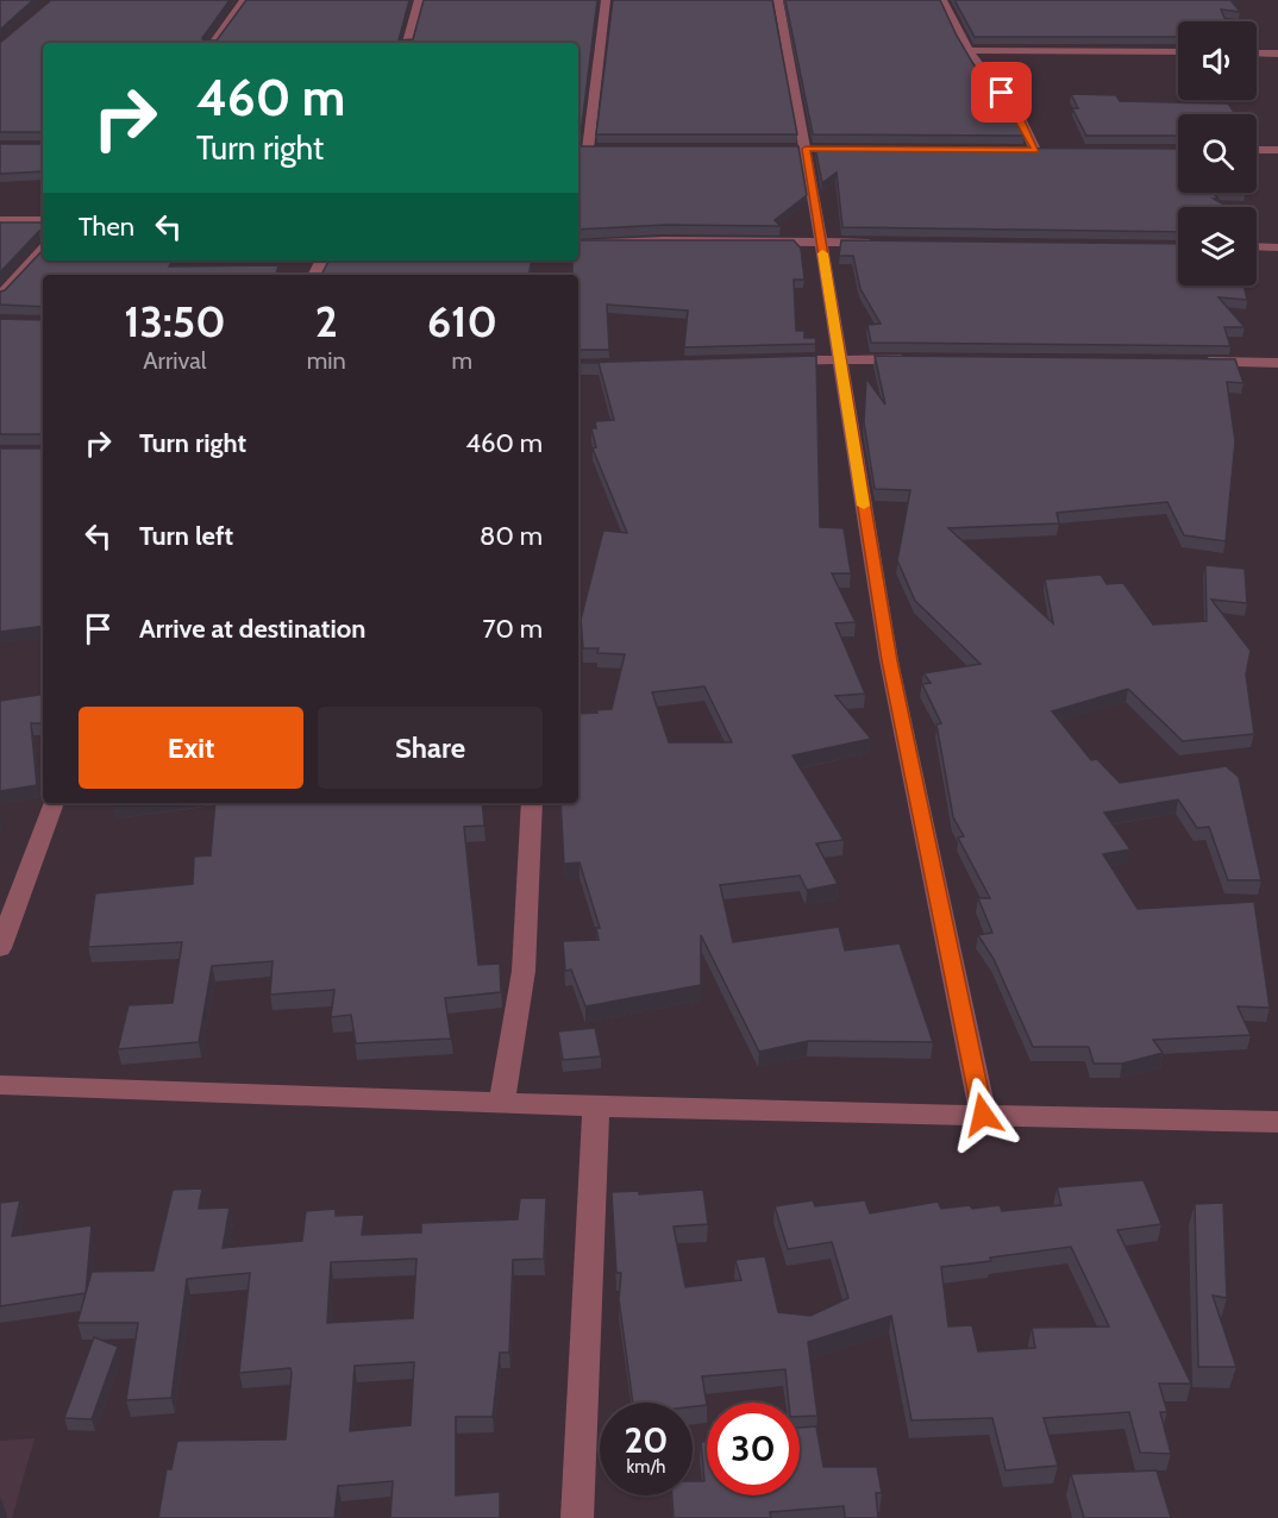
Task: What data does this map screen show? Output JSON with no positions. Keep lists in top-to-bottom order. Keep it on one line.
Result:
{"page":{"turn":["460 m","Turn right"],"then":"Then","eta":["13:50","Arrival","2","min","610","m"],"list":[{"name":"Turn right","value":"460 m"},{"name":"Turn left","value":"80 m"},{"name":"Arrive at destination","value":"70 m"}],"buttons":["Exit","Share"],"speed":"20 km/h","limit":"30"}}
